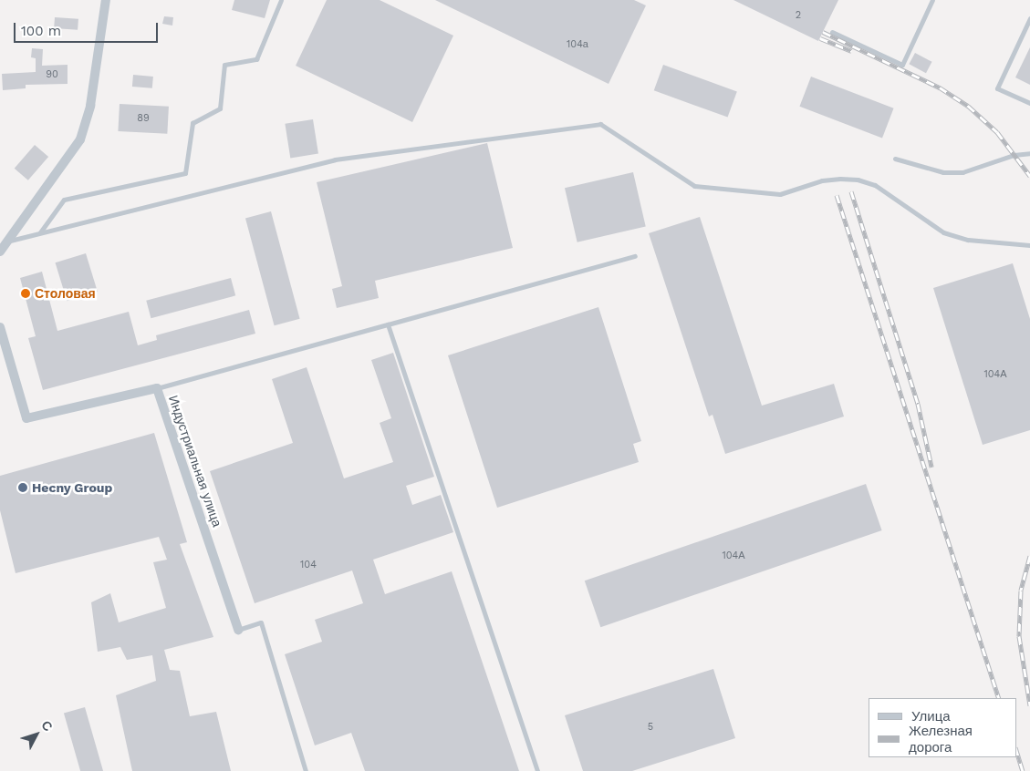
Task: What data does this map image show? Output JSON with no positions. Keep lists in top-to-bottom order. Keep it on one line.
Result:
{"streets":{"street":["Индустриальная улица"]},"places":["Столовая","Hecny Group"],"house_numbers":["2","104а","90","89","104А","104А","104","5"],"legend":["Улица","Железная дорога"],"scale_bar":"100 m","north":"top right"}
